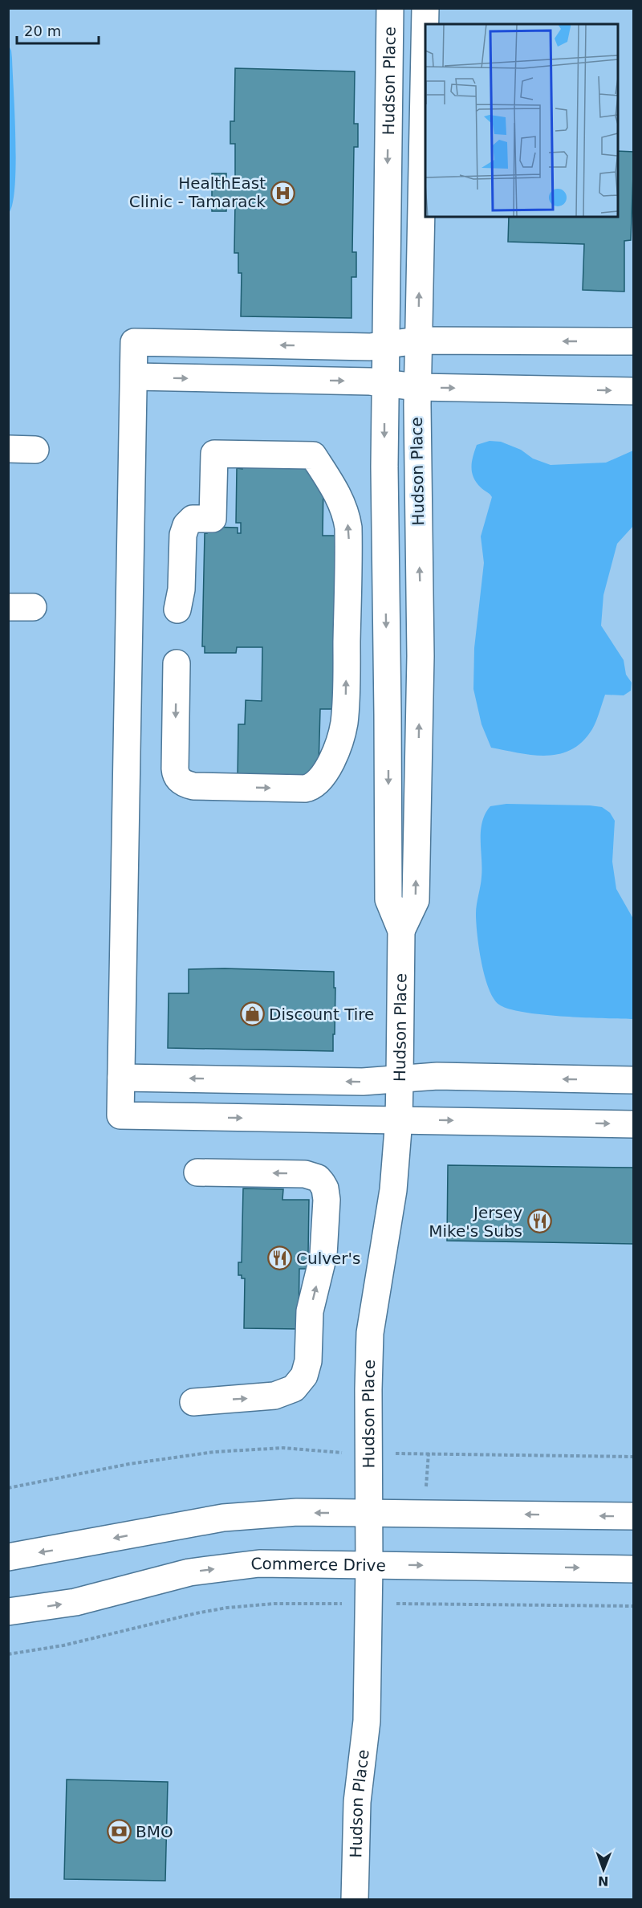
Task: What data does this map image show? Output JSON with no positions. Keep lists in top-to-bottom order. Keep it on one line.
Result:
{"streets":{"street":["Hudson Place","Commerce Drive"]},"crossings":[["Hudson Place","Commerce Drive"]],"places":{"hospital":["HealthEast Clinic - Tamarack"],"shop":["Discount Tire"],"restaurant":["Jersey Mike's Subs","Culver's"],"bank":["BMO"]},"scale_bar":"20 m","north":"bottom"}
